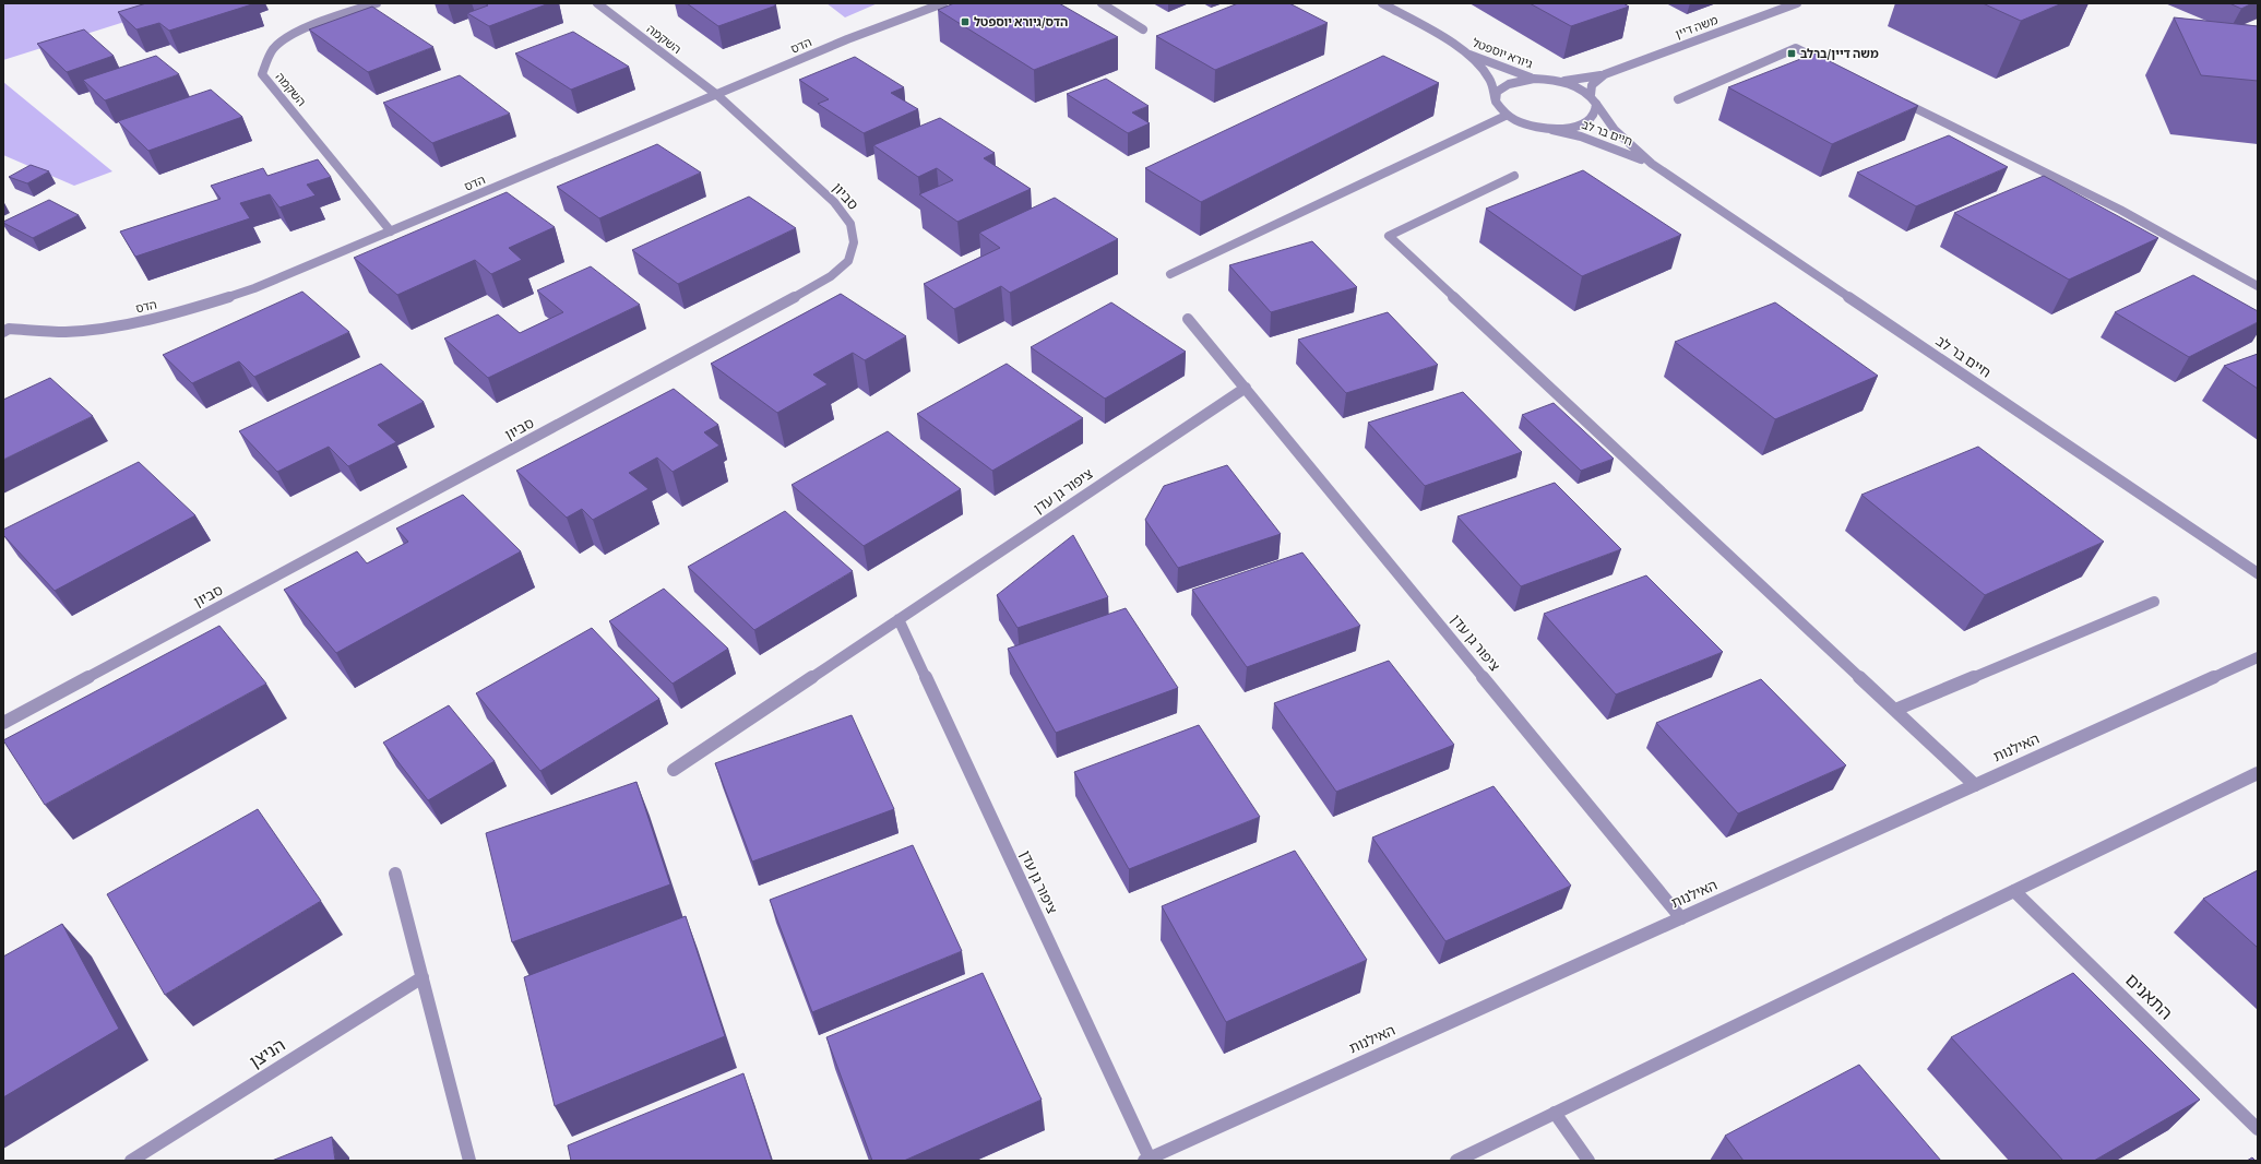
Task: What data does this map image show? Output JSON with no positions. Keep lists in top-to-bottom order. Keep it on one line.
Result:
{"streets":{"street":["משה דיין","השקמה","הדס","גיורא יוספטל","חיים בר לב","סביון","ציפור גן עדן","האילנות","התאנים","הניצן"]},"crossings":[["משה דיין","חיים בר לב"],["השקמה","הדס"],["השקמה","סביון"],["הדס","סביון"],["ציפור גן עדן","האילנות"]],"places":{"transit":["הדס/גיורא יוספטל","משה דיין/ברלב"]}}
